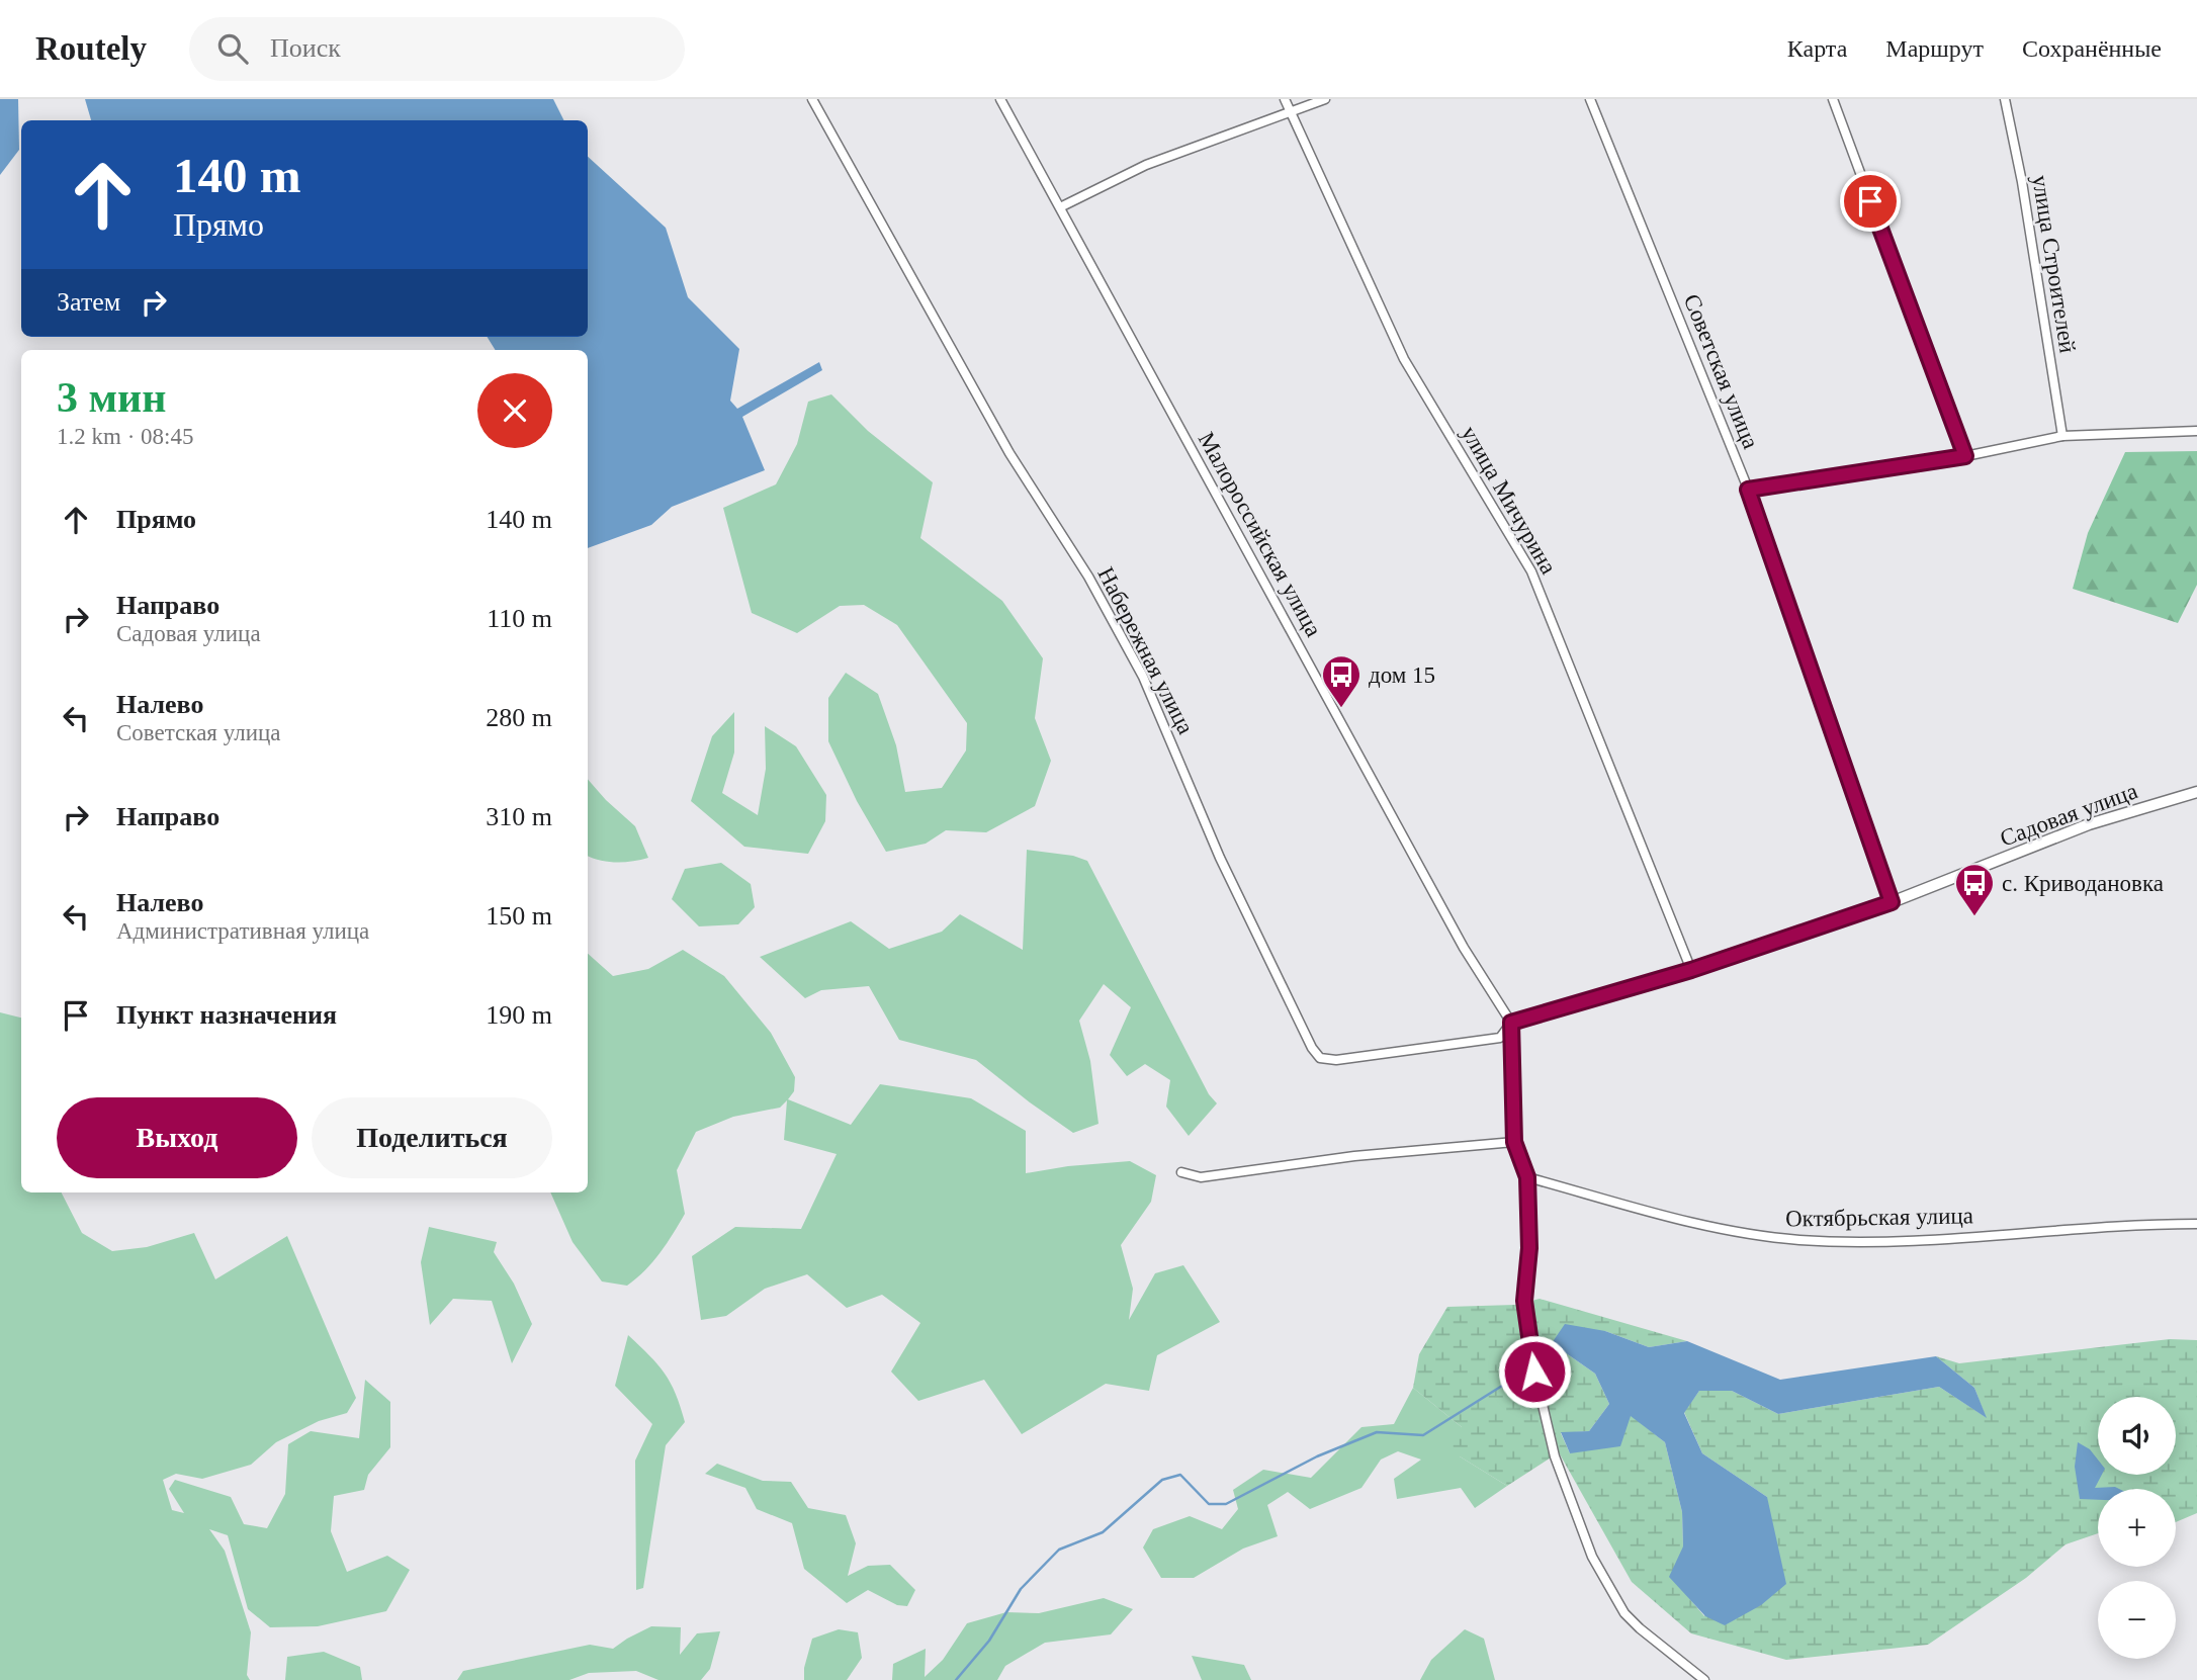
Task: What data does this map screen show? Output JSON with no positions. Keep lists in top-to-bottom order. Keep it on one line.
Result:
{"streets":{"street":["улица Строителей","Советская улица","улица Мичурина","Малороссийская улица","Набережная улица","Садовая улица","Октябрьская улица"]},"crossings":[["Советская улица","Садовая улица"],["улица Мичурина","Садовая улица"],["Малороссийская улица","Набережная улица"],["Малороссийская улица","Садовая улица"],["Набережная улица","Садовая улица"]],"places":{"bus stop":["дом 15","с. Криводановка"]},"page":{"header":"Routely","search":"Поиск","nav":["Карта","Маршрут","Сохранённые"],"turn":["140 m","Прямо"],"then":"Затем","heading":["3 мин","1.2 km · 08:45"],"list":[{"name":"Прямо","value":"140 m"},{"name":"Направо","note":"Садовая улица","value":"110 m"},{"name":"Налево","note":"Советская улица","value":"280 m"},{"name":"Направо","value":"310 m"},{"name":"Налево","note":"Административная улица","value":"150 m"},{"name":"Пункт назначения","value":"190 m"}],"buttons":["Выход","Поделиться"],"map_buttons":["+","−"]}}
